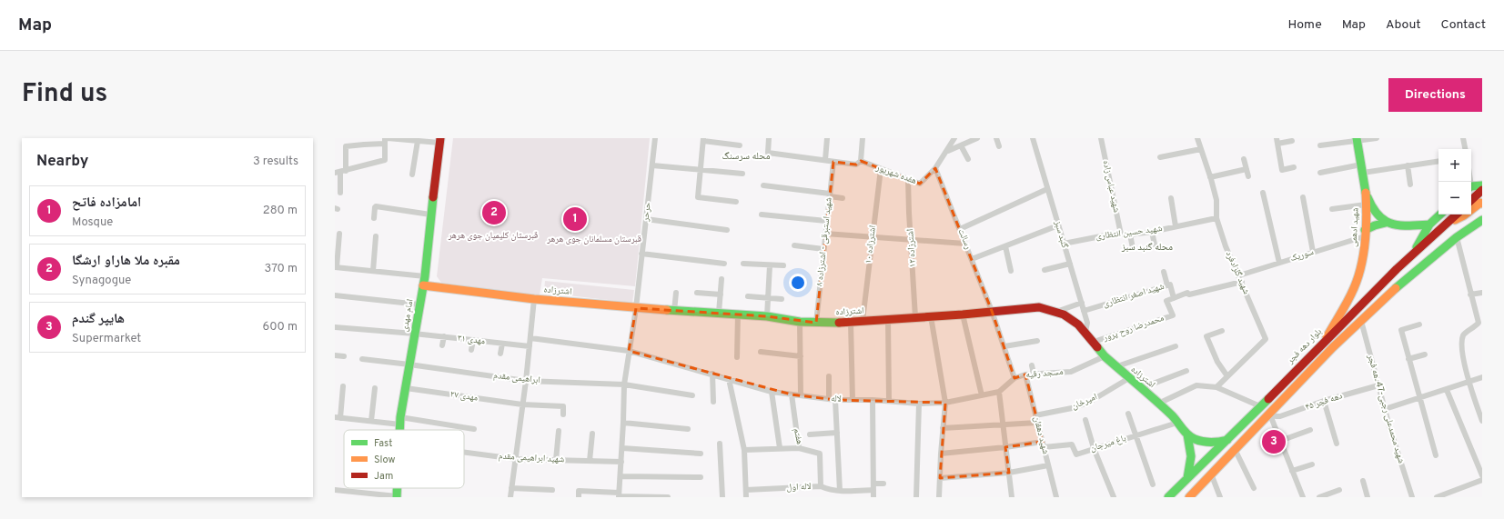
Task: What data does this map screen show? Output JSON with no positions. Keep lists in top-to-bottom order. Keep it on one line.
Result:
{"streets":{"main road":["شهید ادهمی","اشترزاده","امام مهدی","بلوار دهه فجر"],"street":["هفده شهریور","شهید عباس زاده","حرحر","شهید حسین انتظاری","گنبد سبز","رسالت","شهید استبرقی - اشترزاده ۸","اشترزاده ۱۰","اشترزاده ۱۲","سوریک","شهید گلزادفرد","شهید اصغر انتظاری","محمدرضا روح پرور","مهدی ۳۱","مسجد رقیه","ابراهیمی مقدم","مهدی ۲۷","لاله","امیرخان","دهه فجر ۴۵","شهید محمدعلی رجبی-47دهه فجر","شهید دهقان","هفتم","باغ میرجان","شهید ابراهیمی مقدم","لاله اول"]},"crossings":[["هفده شهریور","رسالت"],["هفده شهریور","اشترزاده ۱۰"],["هفده شهریور","اشترزاده ۱۲"],["شهید عباس زاده","شهید حسین انتظاری"],["حرحر","اشترزاده"],["حرحر","ابراهیمی مقدم"],["حرحر","لاله"],["حرحر","شهید ابراهیمی مقدم"],["شهید ادهمی","سوریک"],["شهید ادهمی","بلوار دهه فجر"],["شهید حسین انتظاری","گنبد سبز"],["شهید حسین انتظاری","شهید گلزادفرد"],["گنبد سبز","اشترزاده"],["گنبد سبز","شهید اصغر انتظاری"],["رسالت","اشترزاده"],["رسالت","مسجد رقیه"],["شهید استبرقی - اشترزاده ۸","اشترزاده"],["اشترزاده ۱۰","اشترزاده"],["اشترزاده ۱۲","اشترزاده"],["سوریک","شهید گلزادفرد"],["اشترزاده","امام مهدی"],["اشترزاده","محمدرضا روح پرور"],["اشترزاده","بلوار دهه فجر"],["اشترزاده","مسجد رقیه"],["اشترزاده","امیرخان"],["اشترزاده","باغ میرجان"],["شهید اصغر انتظاری","محمدرضا روح پرور"],["امام مهدی","مهدی ۳۱"],["امام مهدی","ابراهیمی مقدم"],["امام مهدی","مهدی ۲۷"],["مسجد رقیه","لاله"],["مسجد رقیه","شهید دهقان"],["لاله","هفتم"],["امیرخان","شهید دهقان"],["دهه فجر ۴۵","شهید محمدعلی رجبی-47دهه فجر"],["شهید دهقان","باغ میرجان"],["هفتم","لاله اول"]],"districts":["محله سرسنگ","محله گنبد سبز"],"parks":["قبرستان کلیمیان جوی هرهر","قبرستان مسلمانان جوی هرهر"],"legend":["Fast","Slow","Jam"],"page":{"header":"Map","nav":["Home","Map","About","Contact"],"title":"Find us","buttons":"Directions","heading":["Nearby","3 results"],"map_buttons":["+","−"],"list":[{"mark":"1","name":"امامزاده فاتح","note":"Mosque","value":"280 m"},{"mark":"2","name":"مقبره ملا هاراو ارشگا","note":"Synagogue","value":"370 m"},{"mark":"3","name":"هایپر گندم","note":"Supermarket","value":"600 m"}],"pins":["2","1","3"]}}
